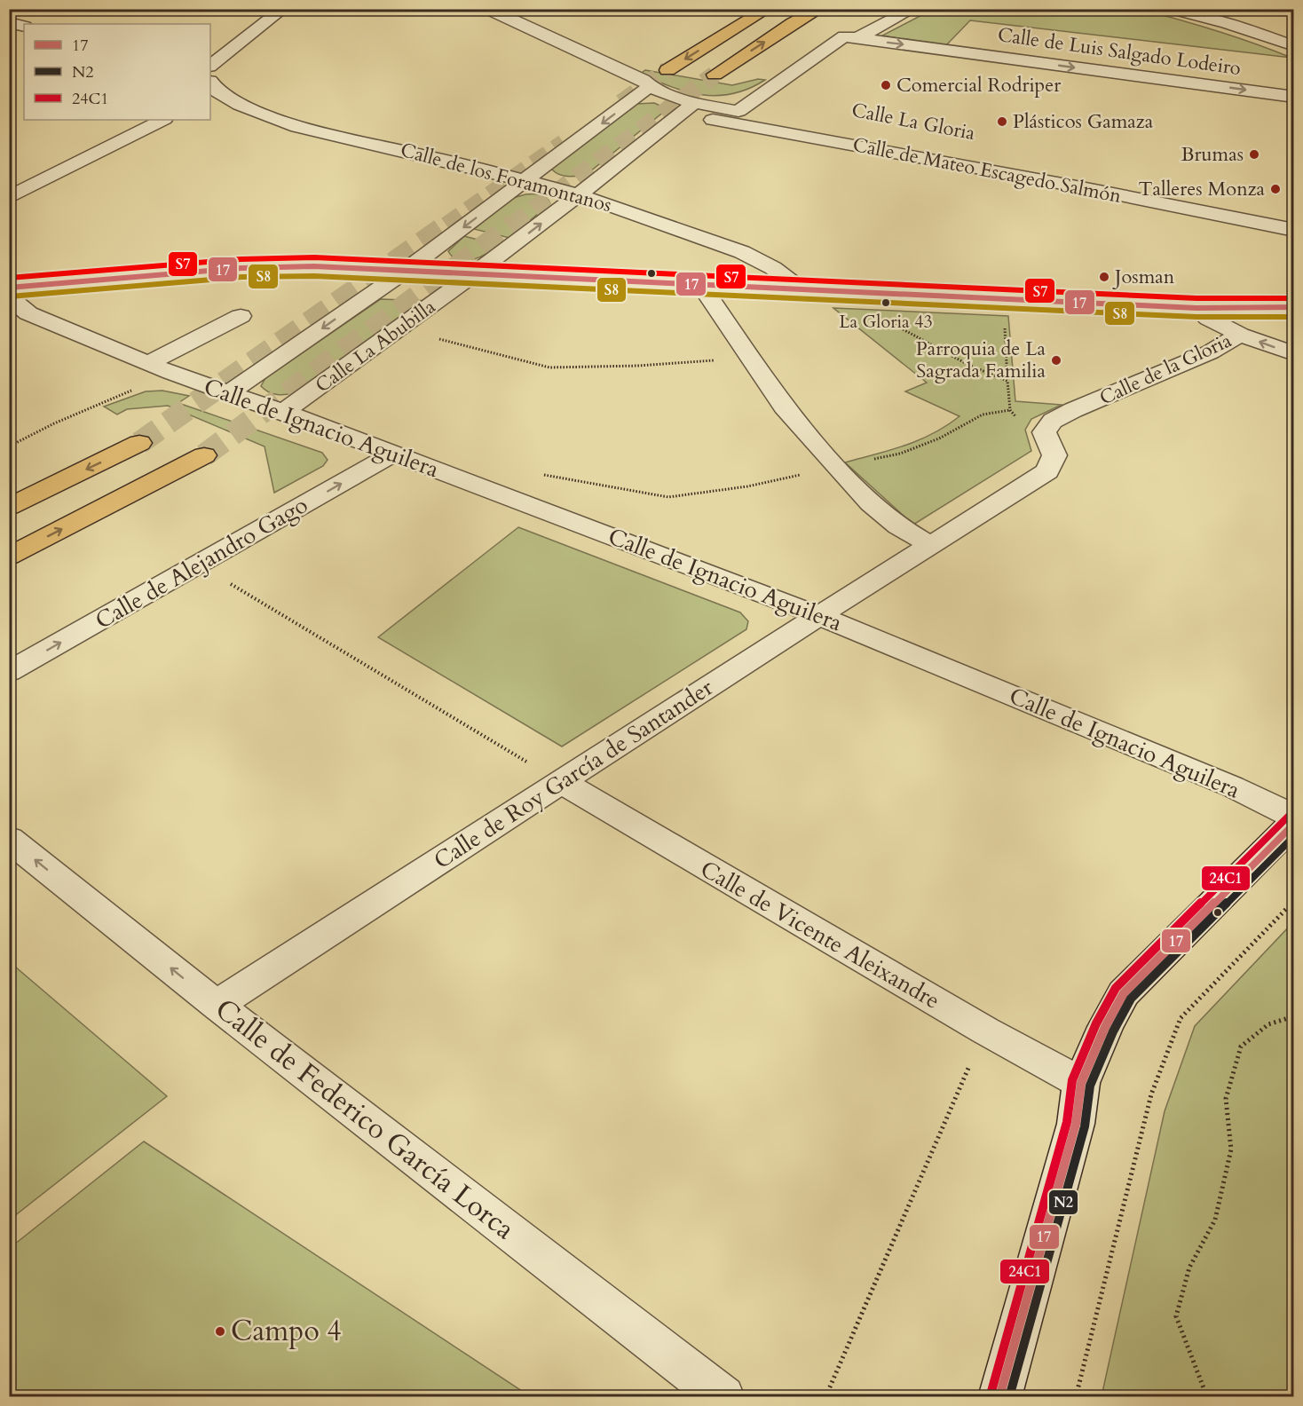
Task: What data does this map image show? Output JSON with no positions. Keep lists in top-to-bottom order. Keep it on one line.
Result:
{"streets":{"street":["Calle de Luis Salgado Lodeiro","Calle La Gloria","Calle de Mateo Escagedo Salmón","Calle de los Foramontanos","Calle La Abubilla","Calle de la Gloria","Calle de Ignacio Aguilera","Calle de Alejandro Gago","Calle de Roy García de Santander","Calle de Vicente Aleixandre","Calle de Federico García Lorca"]},"crossings":[["Calle La Gloria","Calle de Mateo Escagedo Salmón"],["Calle La Gloria","Calle La Abubilla"],["Calle de Mateo Escagedo Salmón","Calle La Abubilla"],["Calle de los Foramontanos","Calle La Abubilla"],["Calle de los Foramontanos","Calle de la Gloria"],["Calle La Abubilla","Calle de la Gloria"],["Calle La Abubilla","Calle de Ignacio Aguilera"],["Calle de la Gloria","Calle de Ignacio Aguilera"],["Calle de la Gloria","Calle de Roy García de Santander"],["Calle de Ignacio Aguilera","Calle de Alejandro Gago"],["Calle de Ignacio Aguilera","Calle de Roy García de Santander"],["Calle de Roy García de Santander","Calle de Vicente Aleixandre"],["Calle de Roy García de Santander","Calle de Federico García Lorca"]],"one_way":["Calle de Alejandro Gago"],"places":["Comercial Rodriper","Plásticos Gamaza","Brumas","Talleres Monza","Josman","La Gloria 43","Parroquia de La Sagrada Familia","Campo 4"],"lines":["transit line S7","transit line 17","transit line S8","transit line 24C1","transit line N2"],"legend":["17","N2","24C1"]}
